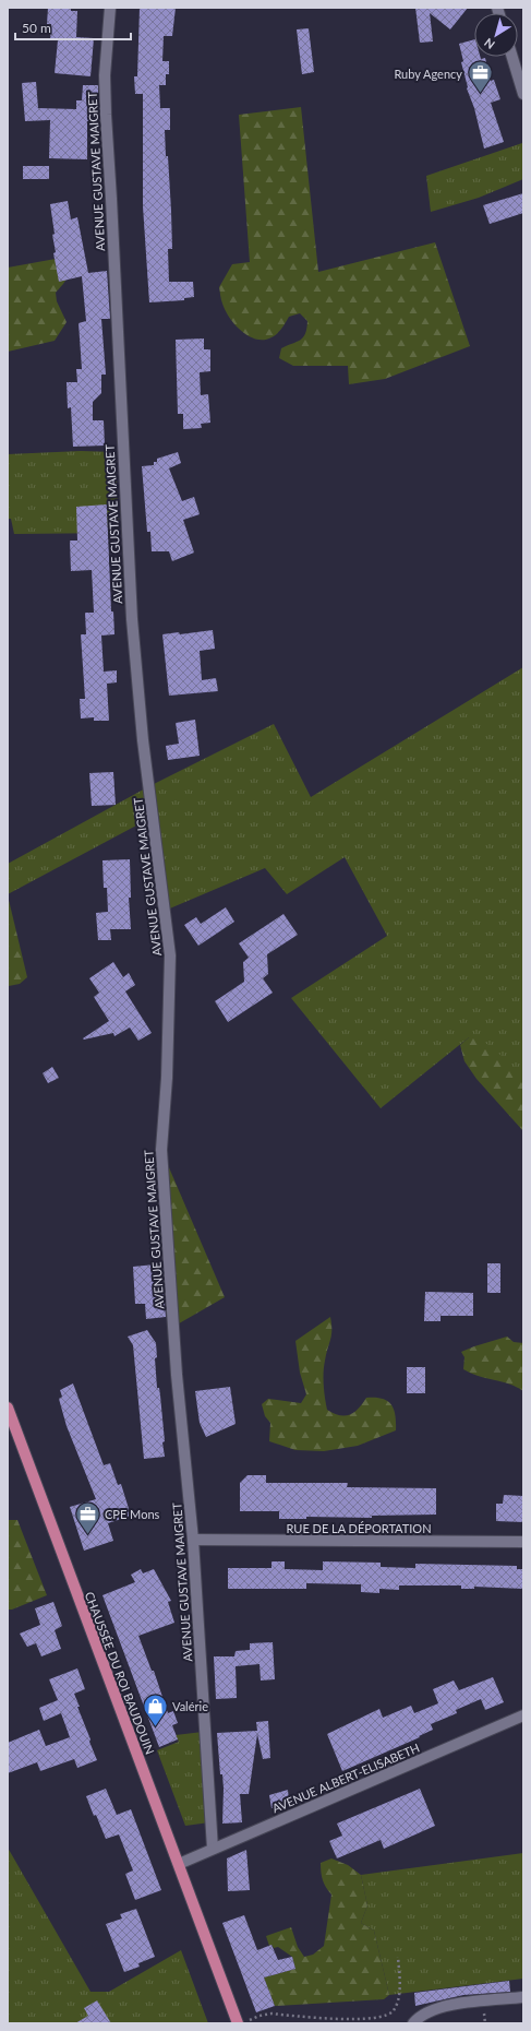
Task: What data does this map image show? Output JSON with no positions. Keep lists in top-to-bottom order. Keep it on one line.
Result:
{"streets":{"main road":["CHAUSSÉE DU ROI BAUDOUIN"],"street":["AVENUE GUSTAVE MAIGRET","RUE DE LA DÉPORTATION","AVENUE ALBERT-ELISABETH"]},"crossings":[["AVENUE GUSTAVE MAIGRET","RUE DE LA DÉPORTATION"],["AVENUE GUSTAVE MAIGRET","AVENUE ALBERT-ELISABETH"],["CHAUSSÉE DU ROI BAUDOUIN","AVENUE ALBERT-ELISABETH"]],"places":{"office":["Ruby Agency","CPE Mons"],"shop":["Valérie"]},"scale_bar":"50 m","north":"bottom left"}
